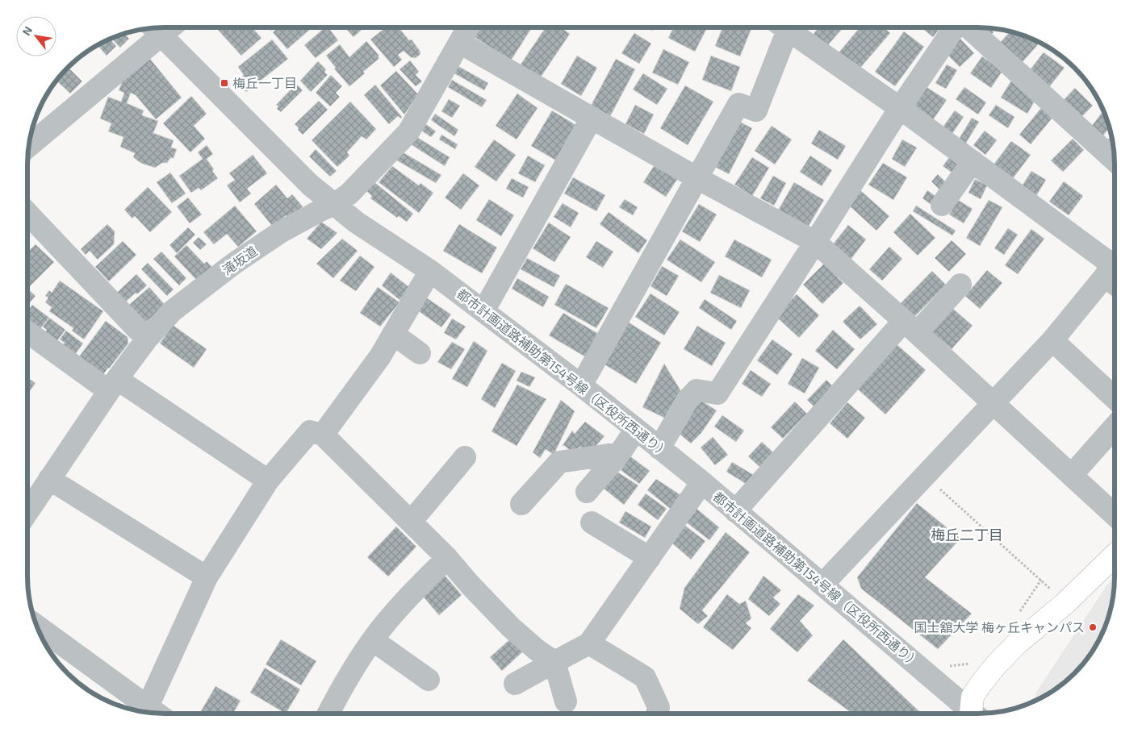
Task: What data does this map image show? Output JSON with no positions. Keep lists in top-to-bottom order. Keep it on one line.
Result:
{"streets":{"street":["滝坂道","都市計画道路補助第154号線（区役所西通り）"]},"crossings":[["滝坂道","都市計画道路補助第154号線（区役所西通り）"]],"districts":["梅丘二丁目"],"places":{"transit":["梅丘一丁目"],"other":["国士舘大学 梅ヶ丘キャンパス"]},"north":"top left"}
